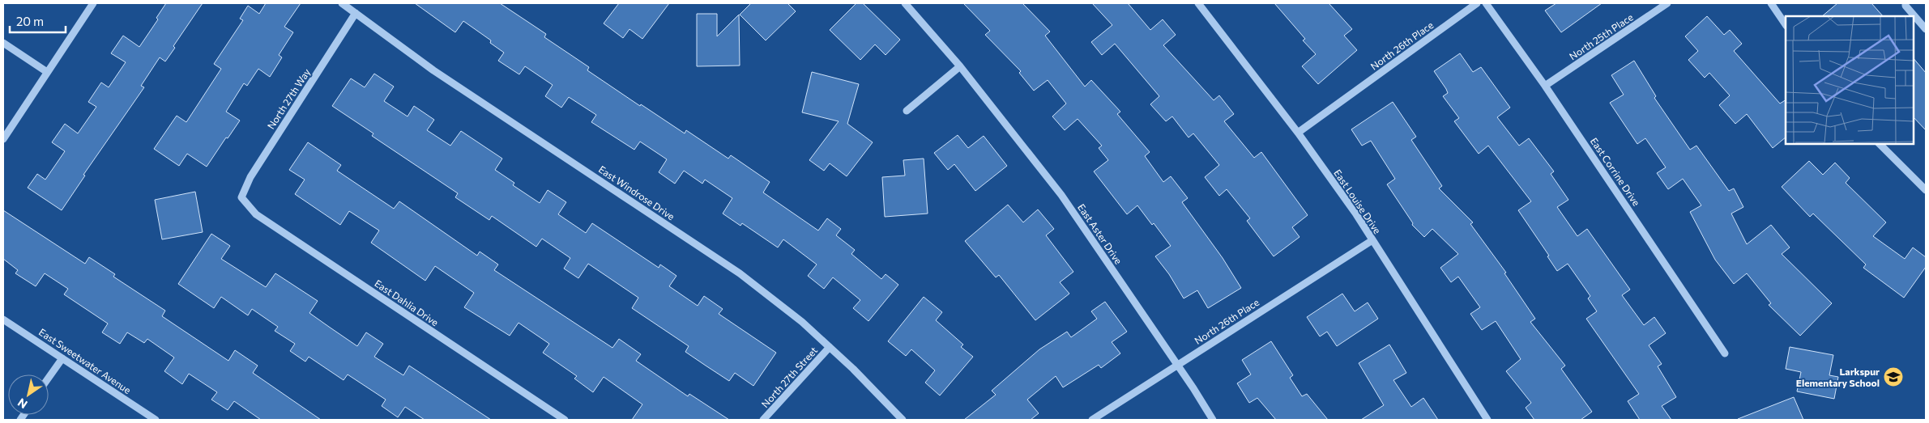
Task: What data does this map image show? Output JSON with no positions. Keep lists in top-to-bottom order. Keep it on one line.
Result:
{"streets":{"street":["North 25th Place","North 26th Place","North 27th Way","East Corrine Drive","East Windrose Drive","East Louise Drive","East Aster Drive","East Dahlia Drive","East Sweetwater Avenue","North 27th Street"]},"crossings":[["North 25th Place","East Corrine Drive"],["North 26th Place","East Louise Drive"],["North 26th Place","East Aster Drive"],["North 27th Way","East Windrose Drive"],["North 27th Way","East Dahlia Drive"],["East Windrose Drive","North 27th Street"]],"places":{"school or university":["Larkspur Elementary School"]},"scale_bar":"20 m","north":"bottom left"}
